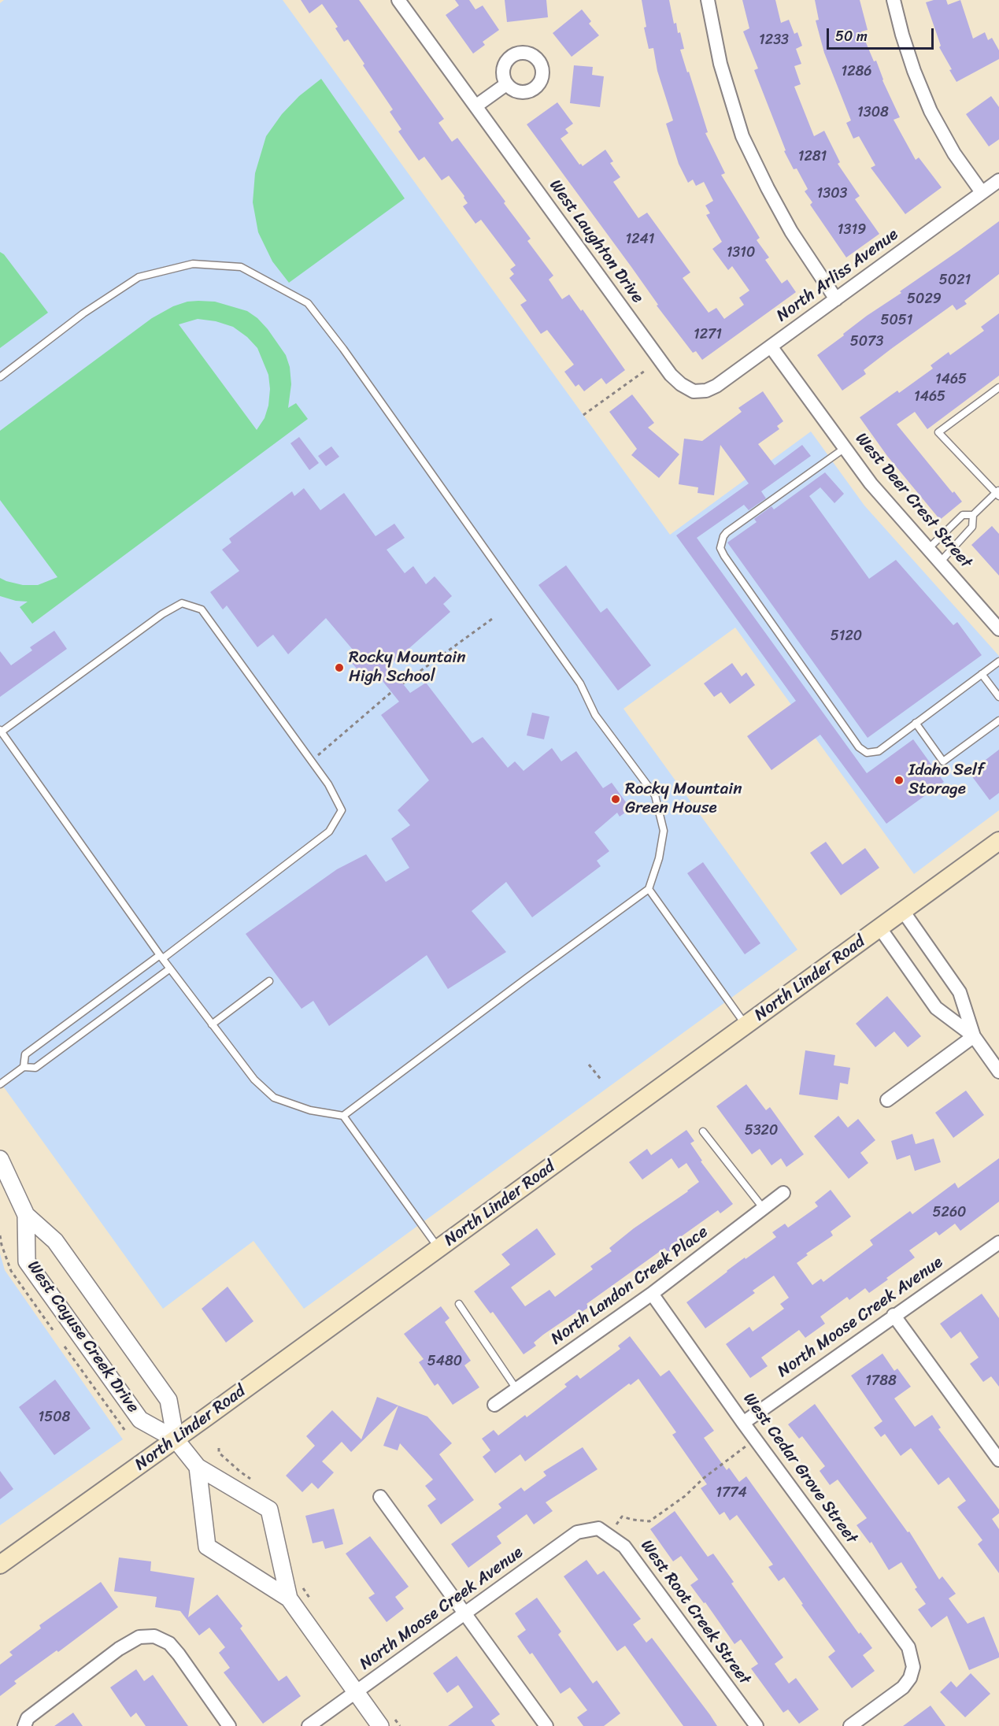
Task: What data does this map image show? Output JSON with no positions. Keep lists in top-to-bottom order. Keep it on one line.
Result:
{"streets":{"main road":["North Linder Road"],"street":["West Laughton Drive","North Arliss Avenue","West Deer Crest Street","North Landon Creek Place","North Moose Creek Avenue","West Cayuse Creek Drive","West Cedar Grove Street","West Root Creek Street"]},"crossings":[["West Laughton Drive","North Arliss Avenue"],["North Arliss Avenue","West Deer Crest Street"],["North Linder Road","West Cayuse Creek Drive"],["North Landon Creek Place","West Cedar Grove Street"],["North Moose Creek Avenue","West Cayuse Creek Drive"],["North Moose Creek Avenue","West Cedar Grove Street"],["North Moose Creek Avenue","West Root Creek Street"]],"places":["Rocky Mountain High School","Idaho Self Storage","Rocky Mountain Green House"],"house_numbers":["1233","1286","1308","1281","1303","1319","1241","1310","5021","5029","5051","1271","5073","1465","1465","5120","5320","5260","5480","1788","1508","1774"],"scale_bar":"50 m"}
